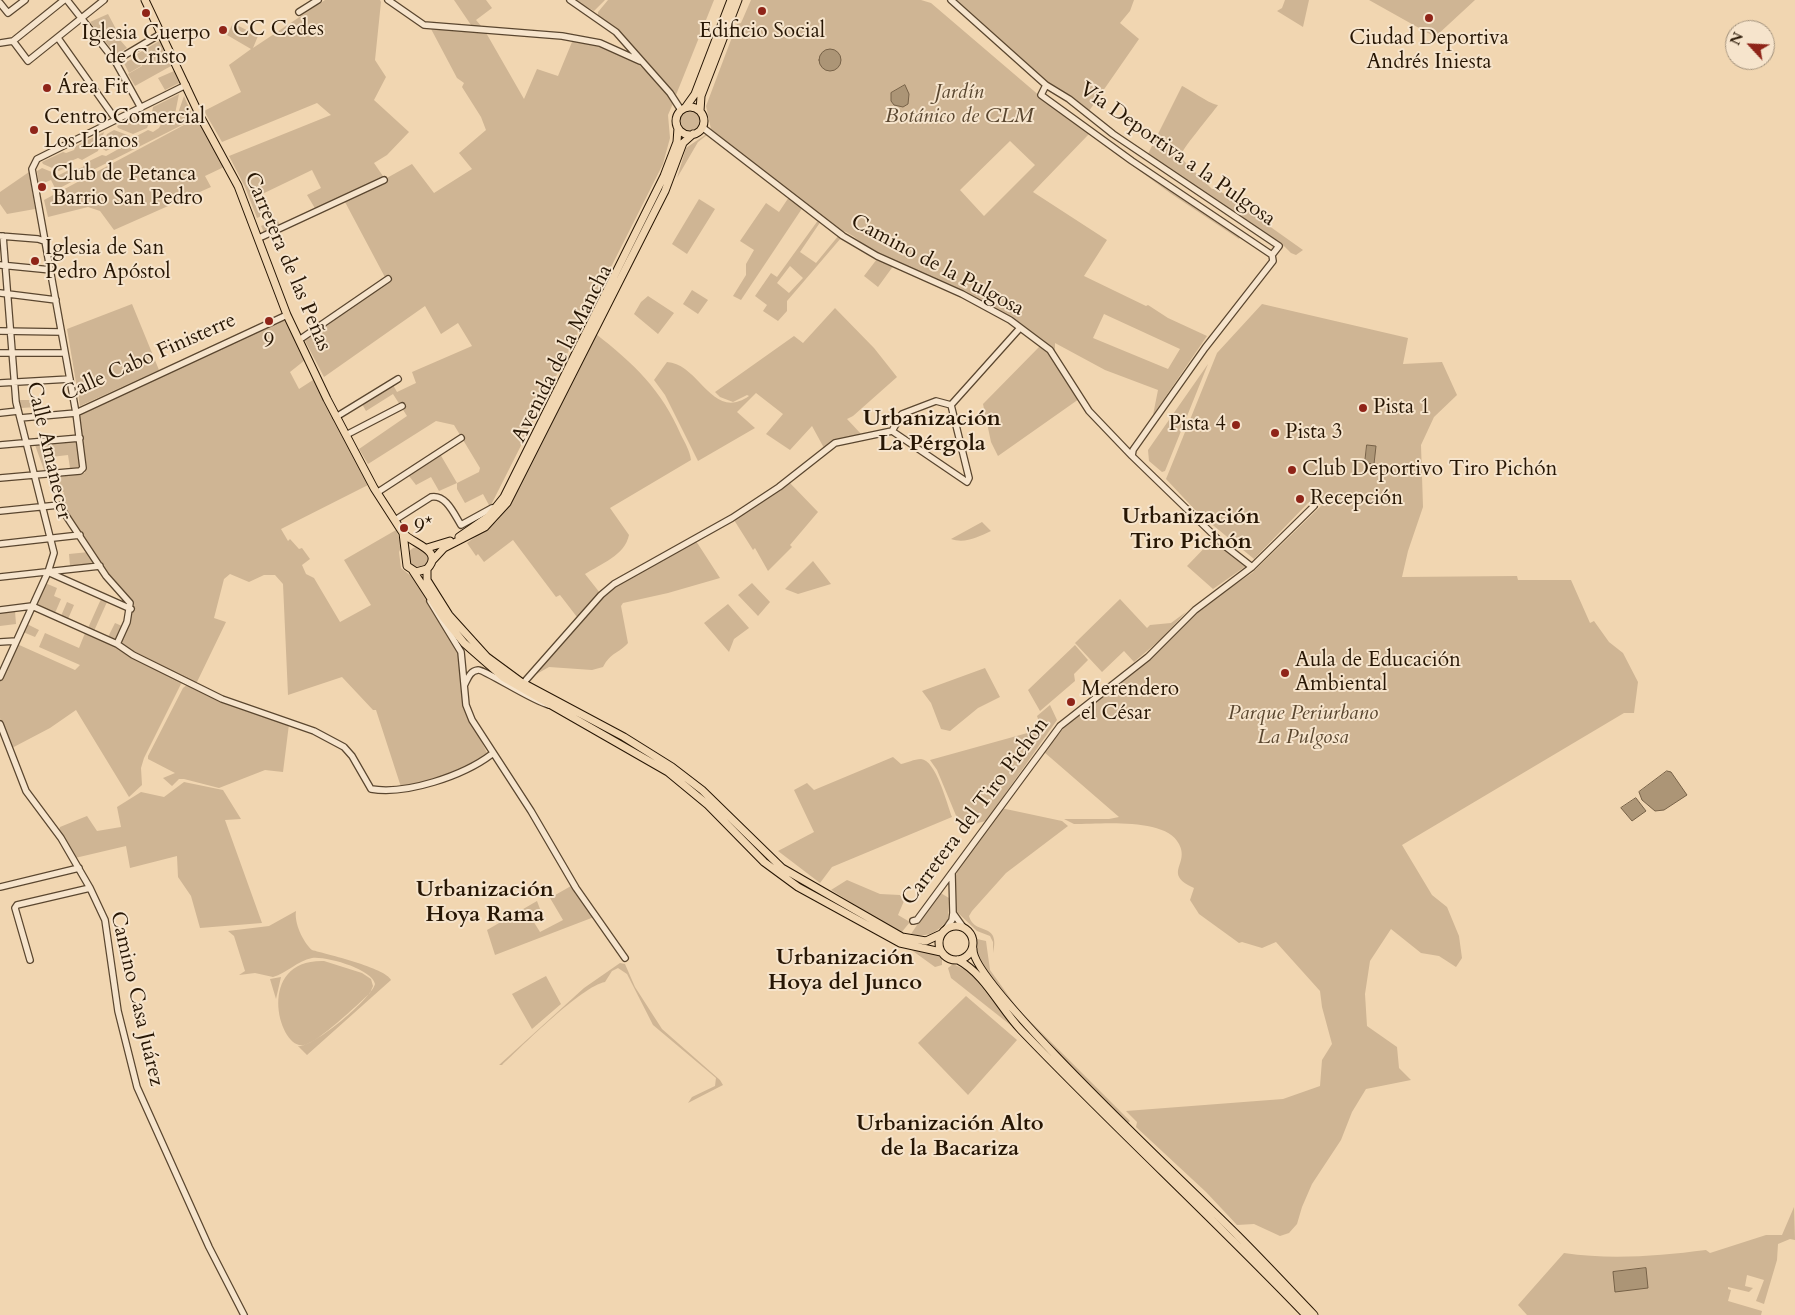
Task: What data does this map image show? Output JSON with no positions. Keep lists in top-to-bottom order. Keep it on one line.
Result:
{"streets":{"main road":["Carretera de las Peñas","Avenida de la Mancha"],"street":["Vía Deportiva a la Pulgosa","Camino de la Pulgosa","Calle Cabo Finisterre","Calle Amanecer","Carretera del Tiro Pichón","Camino Casa Juárez"]},"crossings":[["Vía Deportiva a la Pulgosa","Camino de la Pulgosa"],["Carretera de las Peñas","Calle Cabo Finisterre"],["Camino de la Pulgosa","Avenida de la Mancha"],["Calle Cabo Finisterre","Calle Amanecer"]],"districts":["Urbanización La Pérgola","Urbanización Tiro Pichón","Urbanización Hoya Rama","Urbanización Hoya del Junco","Urbanización Alto de la Bacariza"],"parks":["Jardín Botánico de CLM","Parque Periurbano La Pulgosa"],"places":["Edificio Social","Iglesia Cuerpo de Cristo","Ciudad Deportiva Andrés Iniesta","CC Cedes","Área Fit","Centro Comercial Los Llanos","Club de Petanca Barrio San Pedro","Iglesia de San Pedro Apóstol","9","Pista 1","Pista 4","Pista 3","Club Deportivo Tiro Pichón","Recepción","9*","Aula de Educación Ambiental","Merendero el César"],"north":"top left"}
